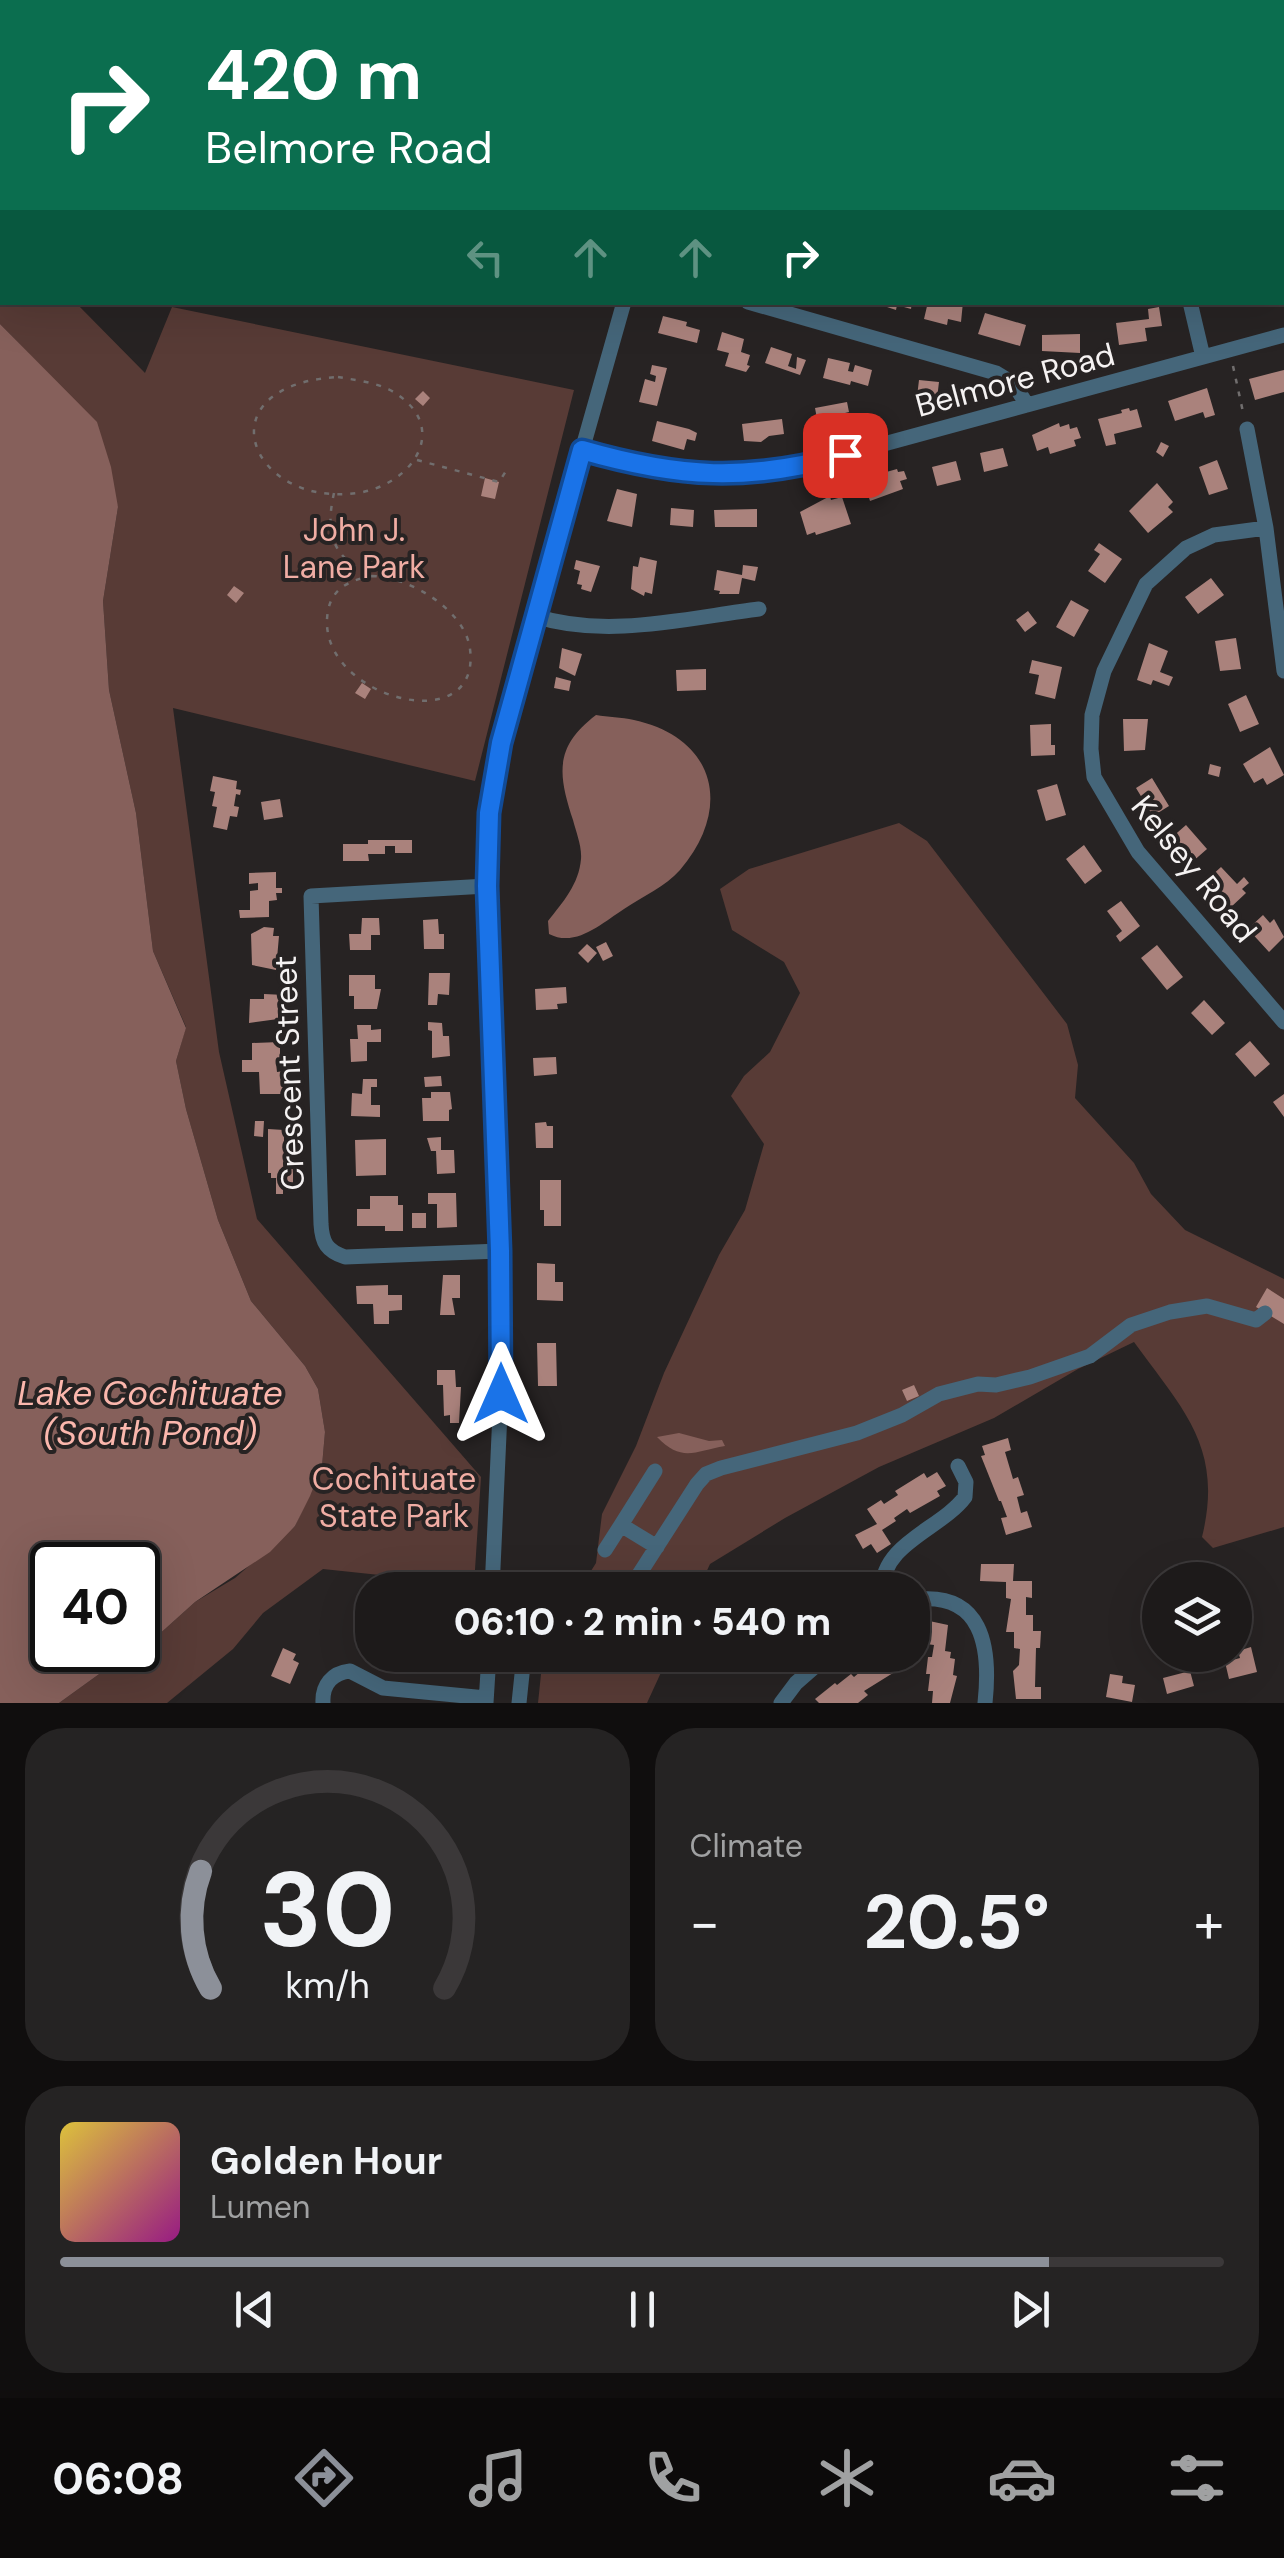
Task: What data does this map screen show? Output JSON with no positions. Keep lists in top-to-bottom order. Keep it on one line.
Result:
{"streets":{"street":["Belmore Road","Kelsey Road","Crescent Street"]},"water":["Lake Cochituate (South Pond)"],"parks":["John J. Lane Park","Cochituate State Park"],"page":{"turn":["420 m","Belmore Road"],"limit":"40","trip":"06:10 · 2 min · 540 m","tile":"Climate","heat":["−","20.5°","+"],"song":["Golden Hour","Lumen"],"tabs":"06:08","gauge":["30","km/h"]}}
